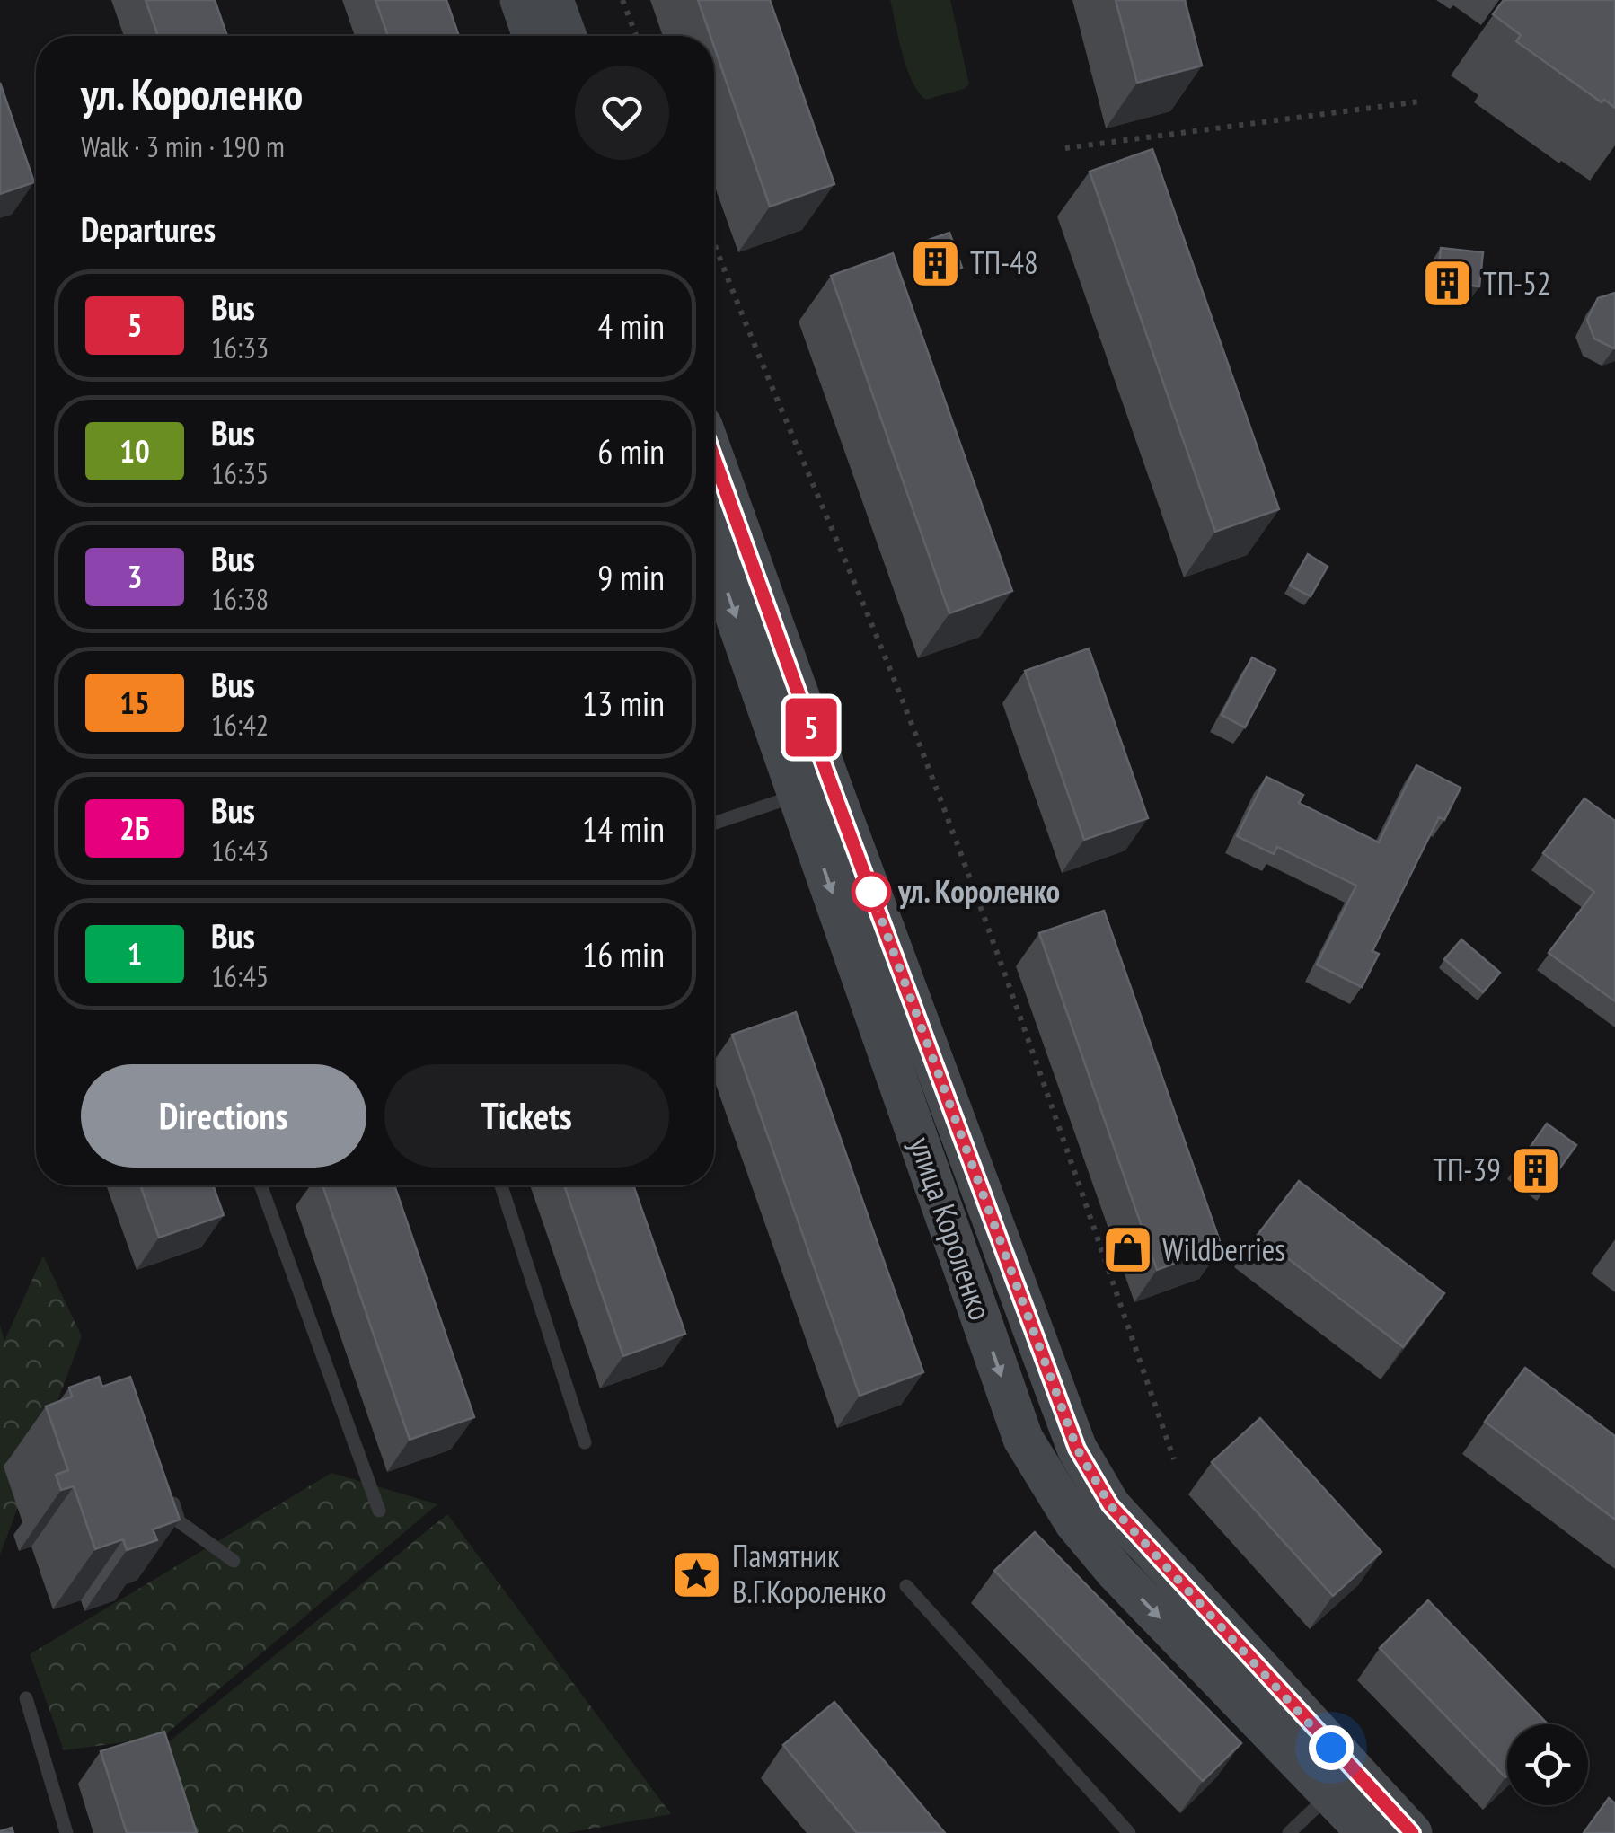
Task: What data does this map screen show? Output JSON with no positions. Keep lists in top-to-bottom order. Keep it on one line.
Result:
{"streets":{"street":["улица Короленко"]},"places":{"building":["ТП-48","ТП-52","ТП-39"],"other":["ул. Короленко"],"shop":["Wildberries"],"place":["Памятник В.Г.Короленко"]},"lines":["bus line 5"],"page":{"on_map":"5","heading":[["ул. Короленко","Walk · 3 min · 190 m"],"Departures"],"list":[{"mark":"5","name":"Bus","note":"16:33","value":"4 min"},{"mark":"10","name":"Bus","note":"16:35","value":"6 min"},{"mark":"3","name":"Bus","note":"16:38","value":"9 min"},{"mark":"15","name":"Bus","note":"16:42","value":"13 min"},{"mark":"2Б","name":"Bus","note":"16:43","value":"14 min"},{"mark":"1","name":"Bus","note":"16:45","value":"16 min"}],"buttons":["Directions","Tickets"]}}
